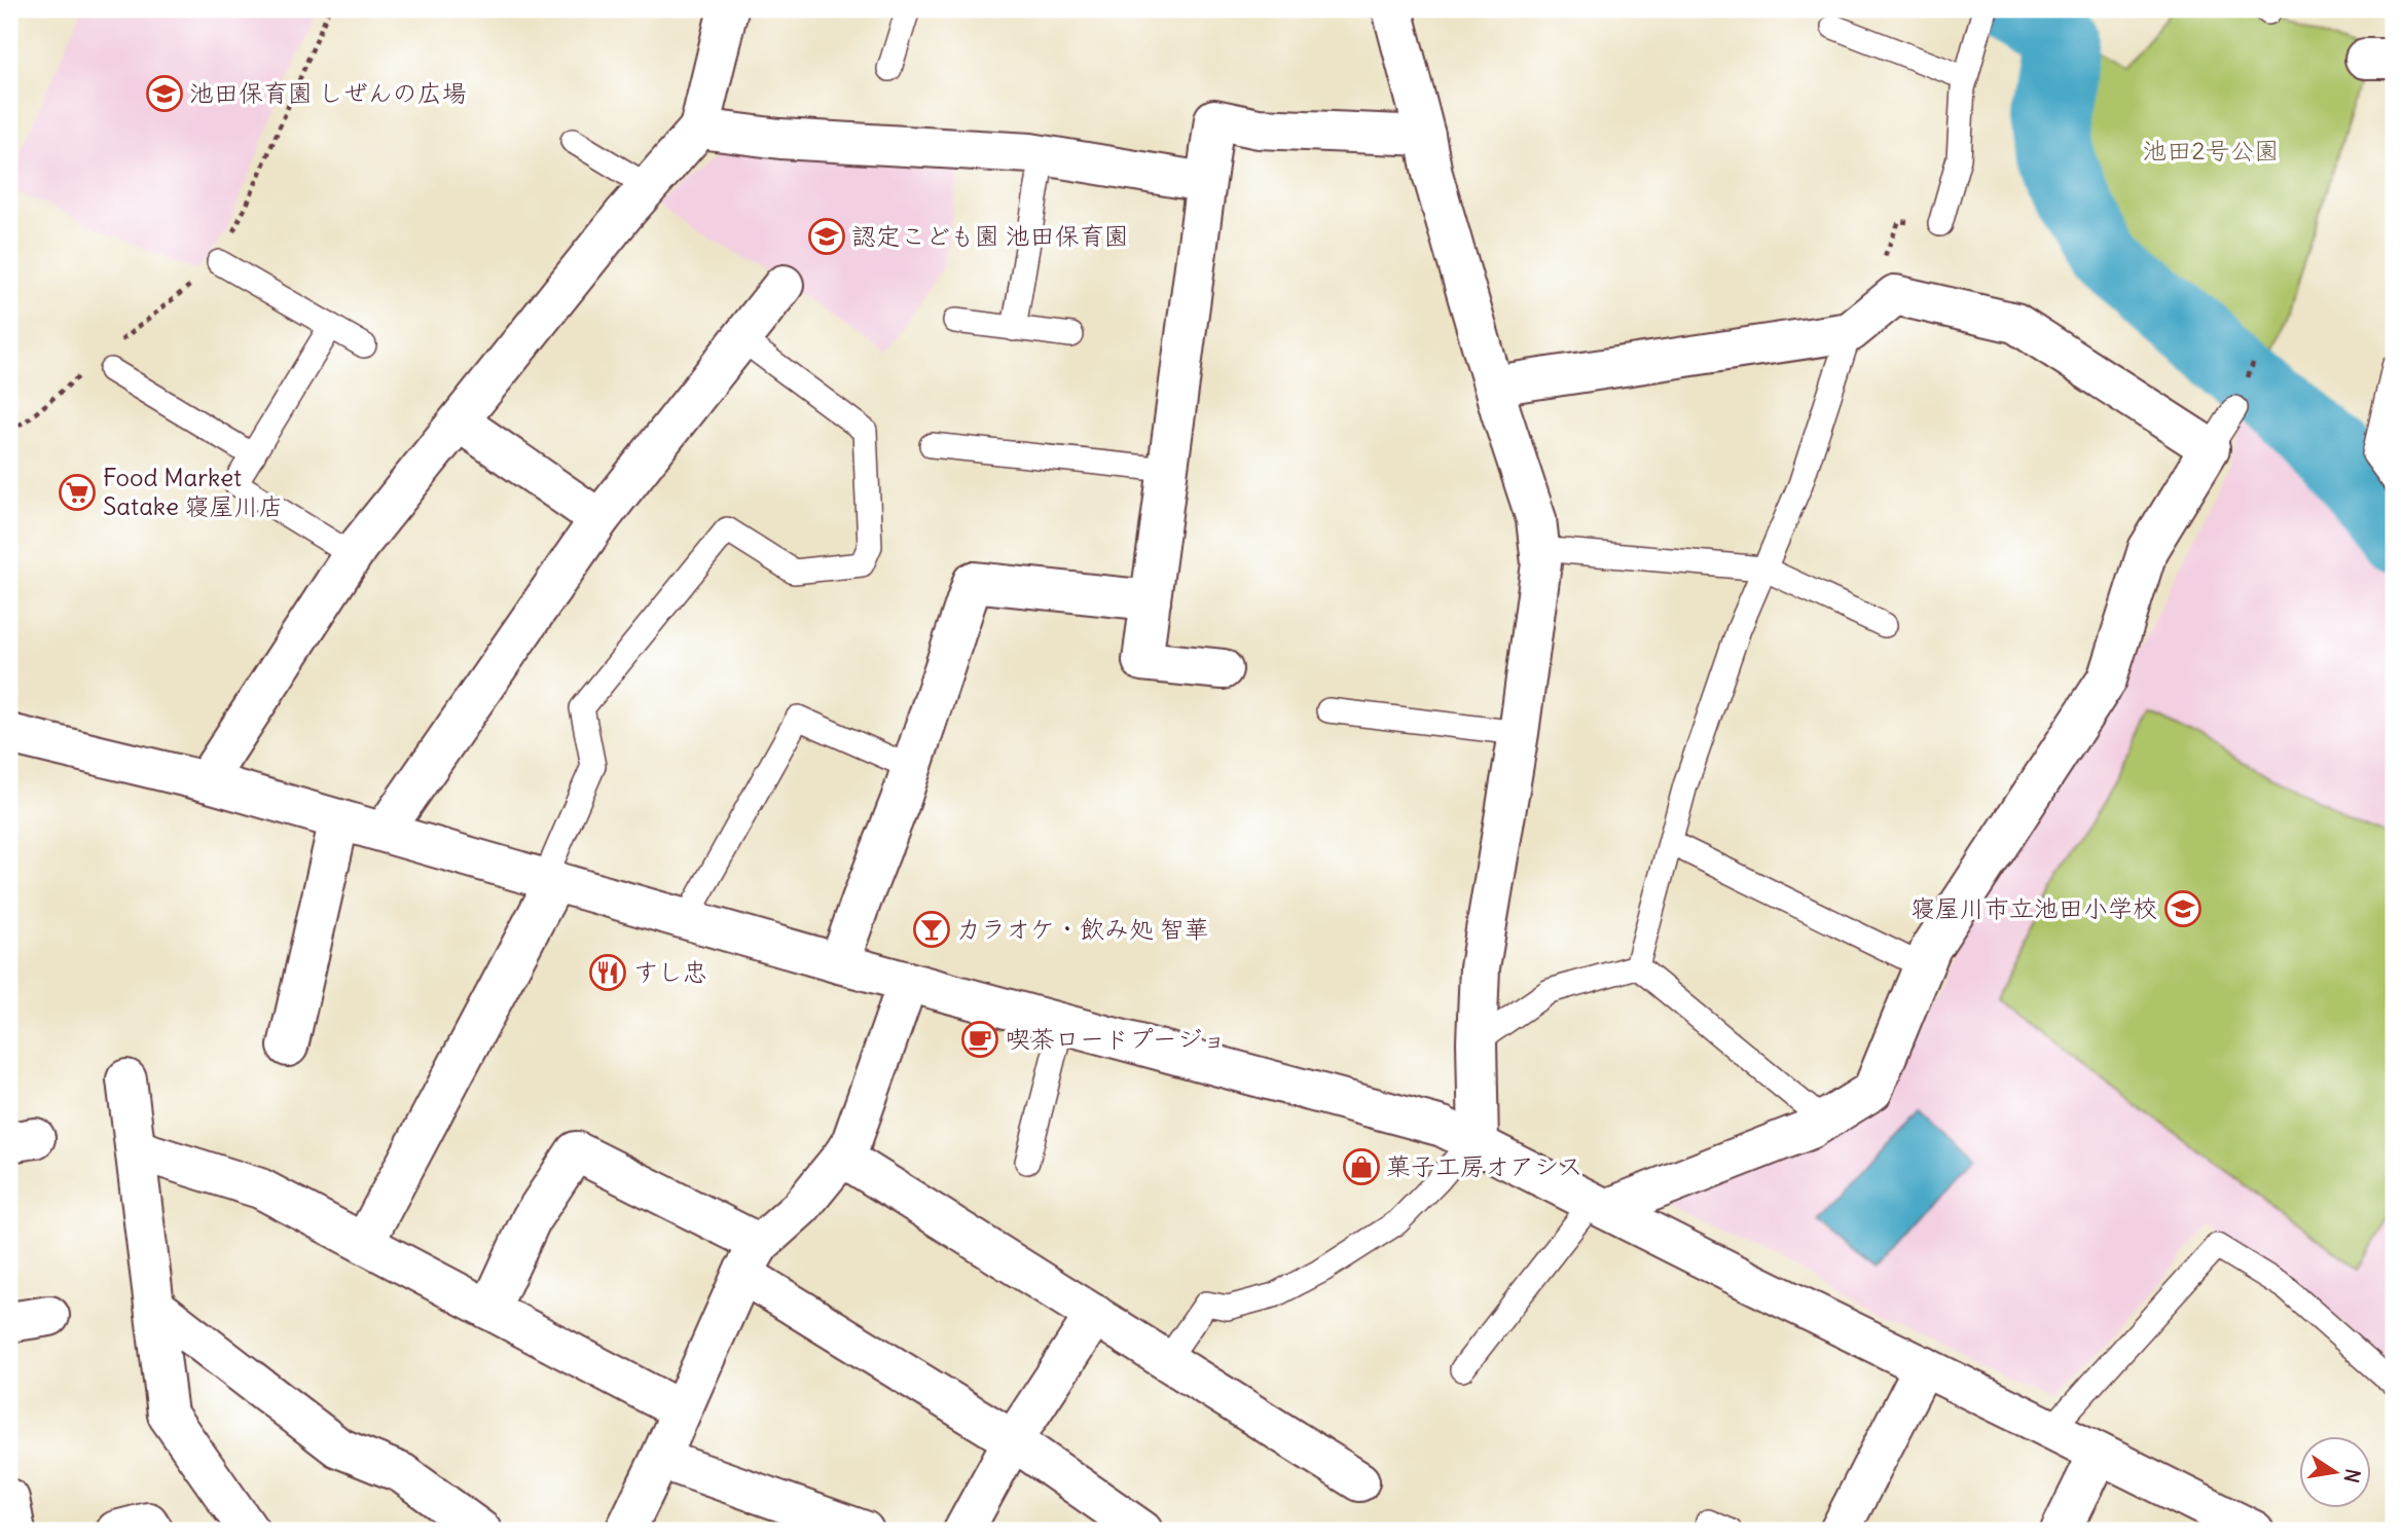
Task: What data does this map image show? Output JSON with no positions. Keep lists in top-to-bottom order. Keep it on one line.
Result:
{"parks":["池田2号公園"],"places":{"school or university":["池田保育園 しぜんの広場","認定こども園 池田保育園","寝屋川市立池田小学校"],"supermarket":["Food Market Satake 寝屋川店"],"bar":["カラオケ・飲み処 智華"],"restaurant":["すし忠"],"cafe":["喫茶ロードプージョ"],"shop":["菓子工房オアシス"]},"north":"right"}
